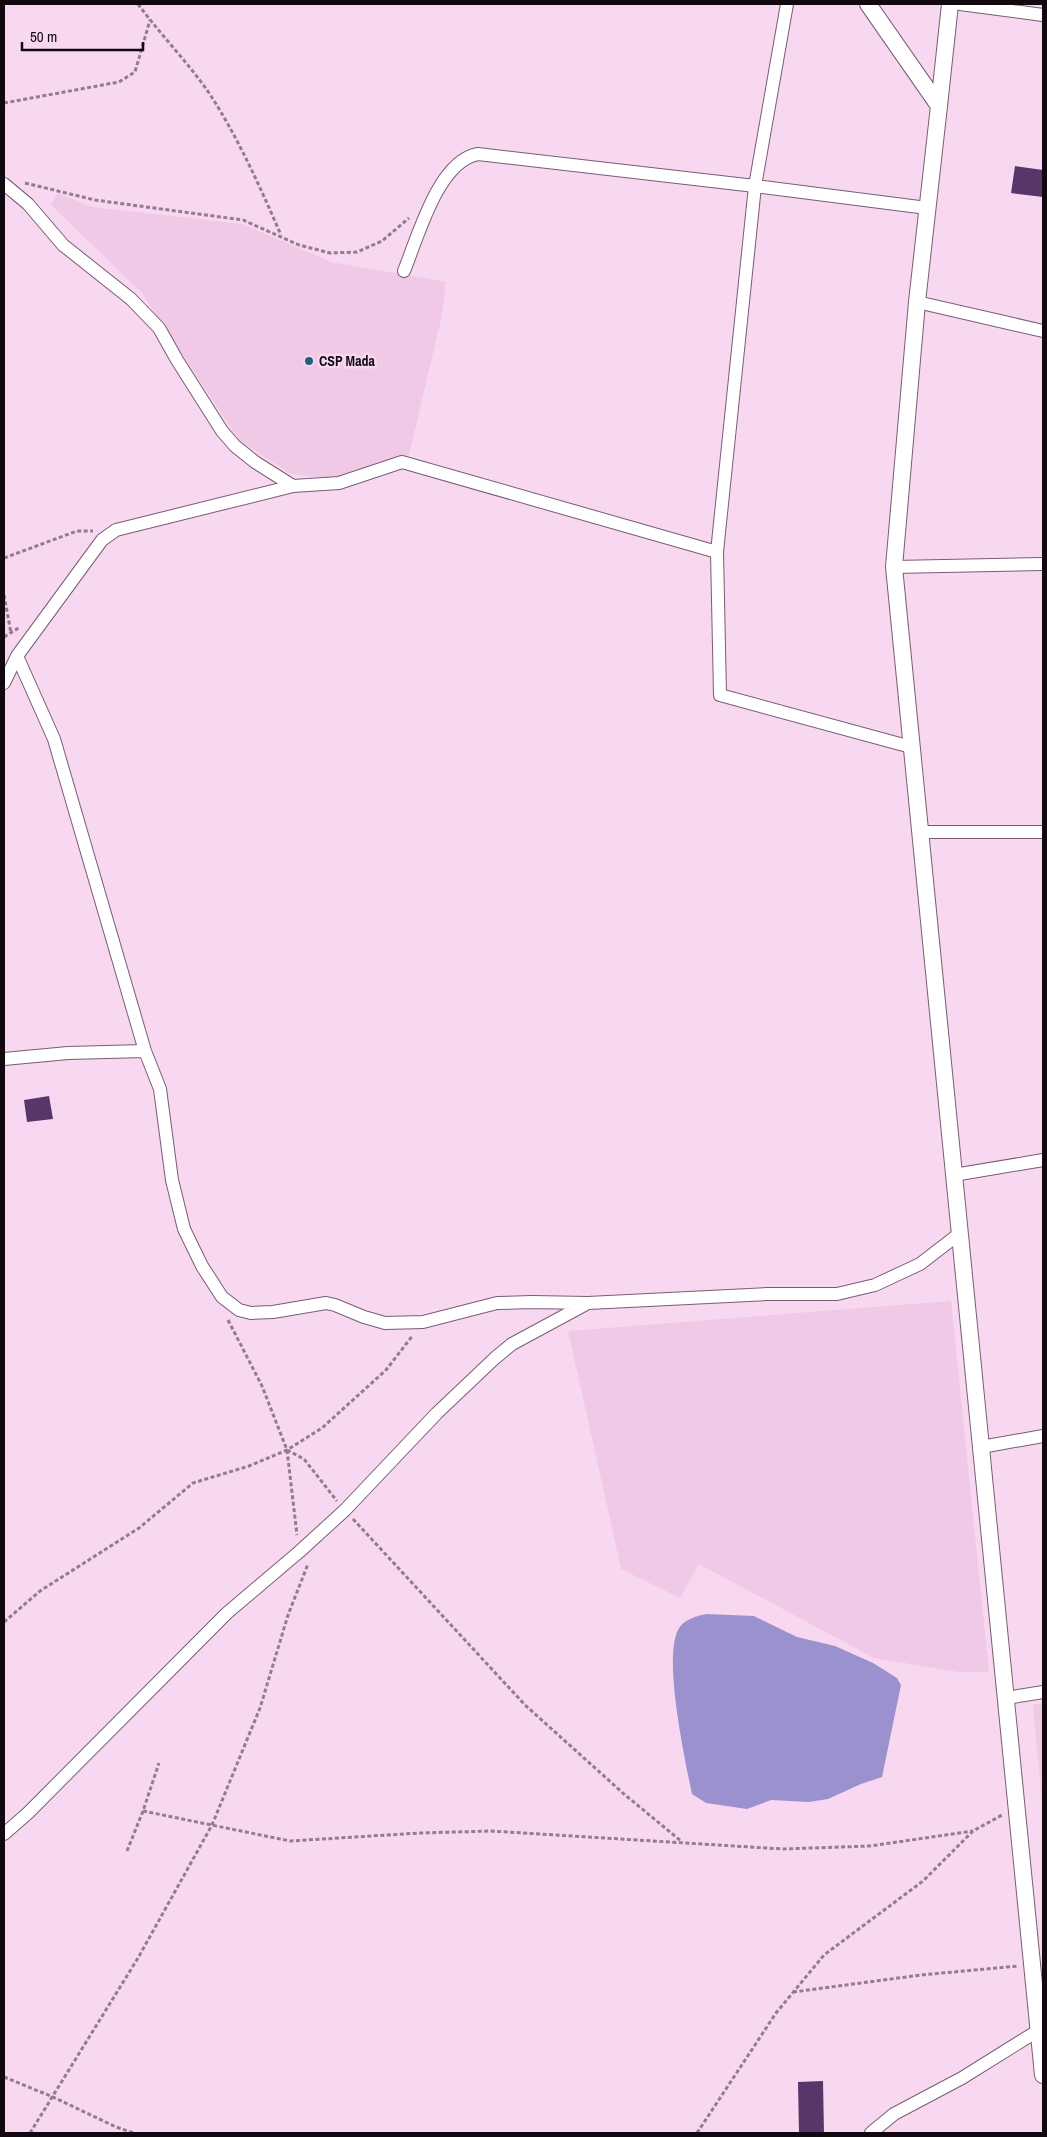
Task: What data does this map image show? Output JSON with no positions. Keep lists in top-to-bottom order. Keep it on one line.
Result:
{"places":["CSP Mada"],"scale_bar":"50 m"}
